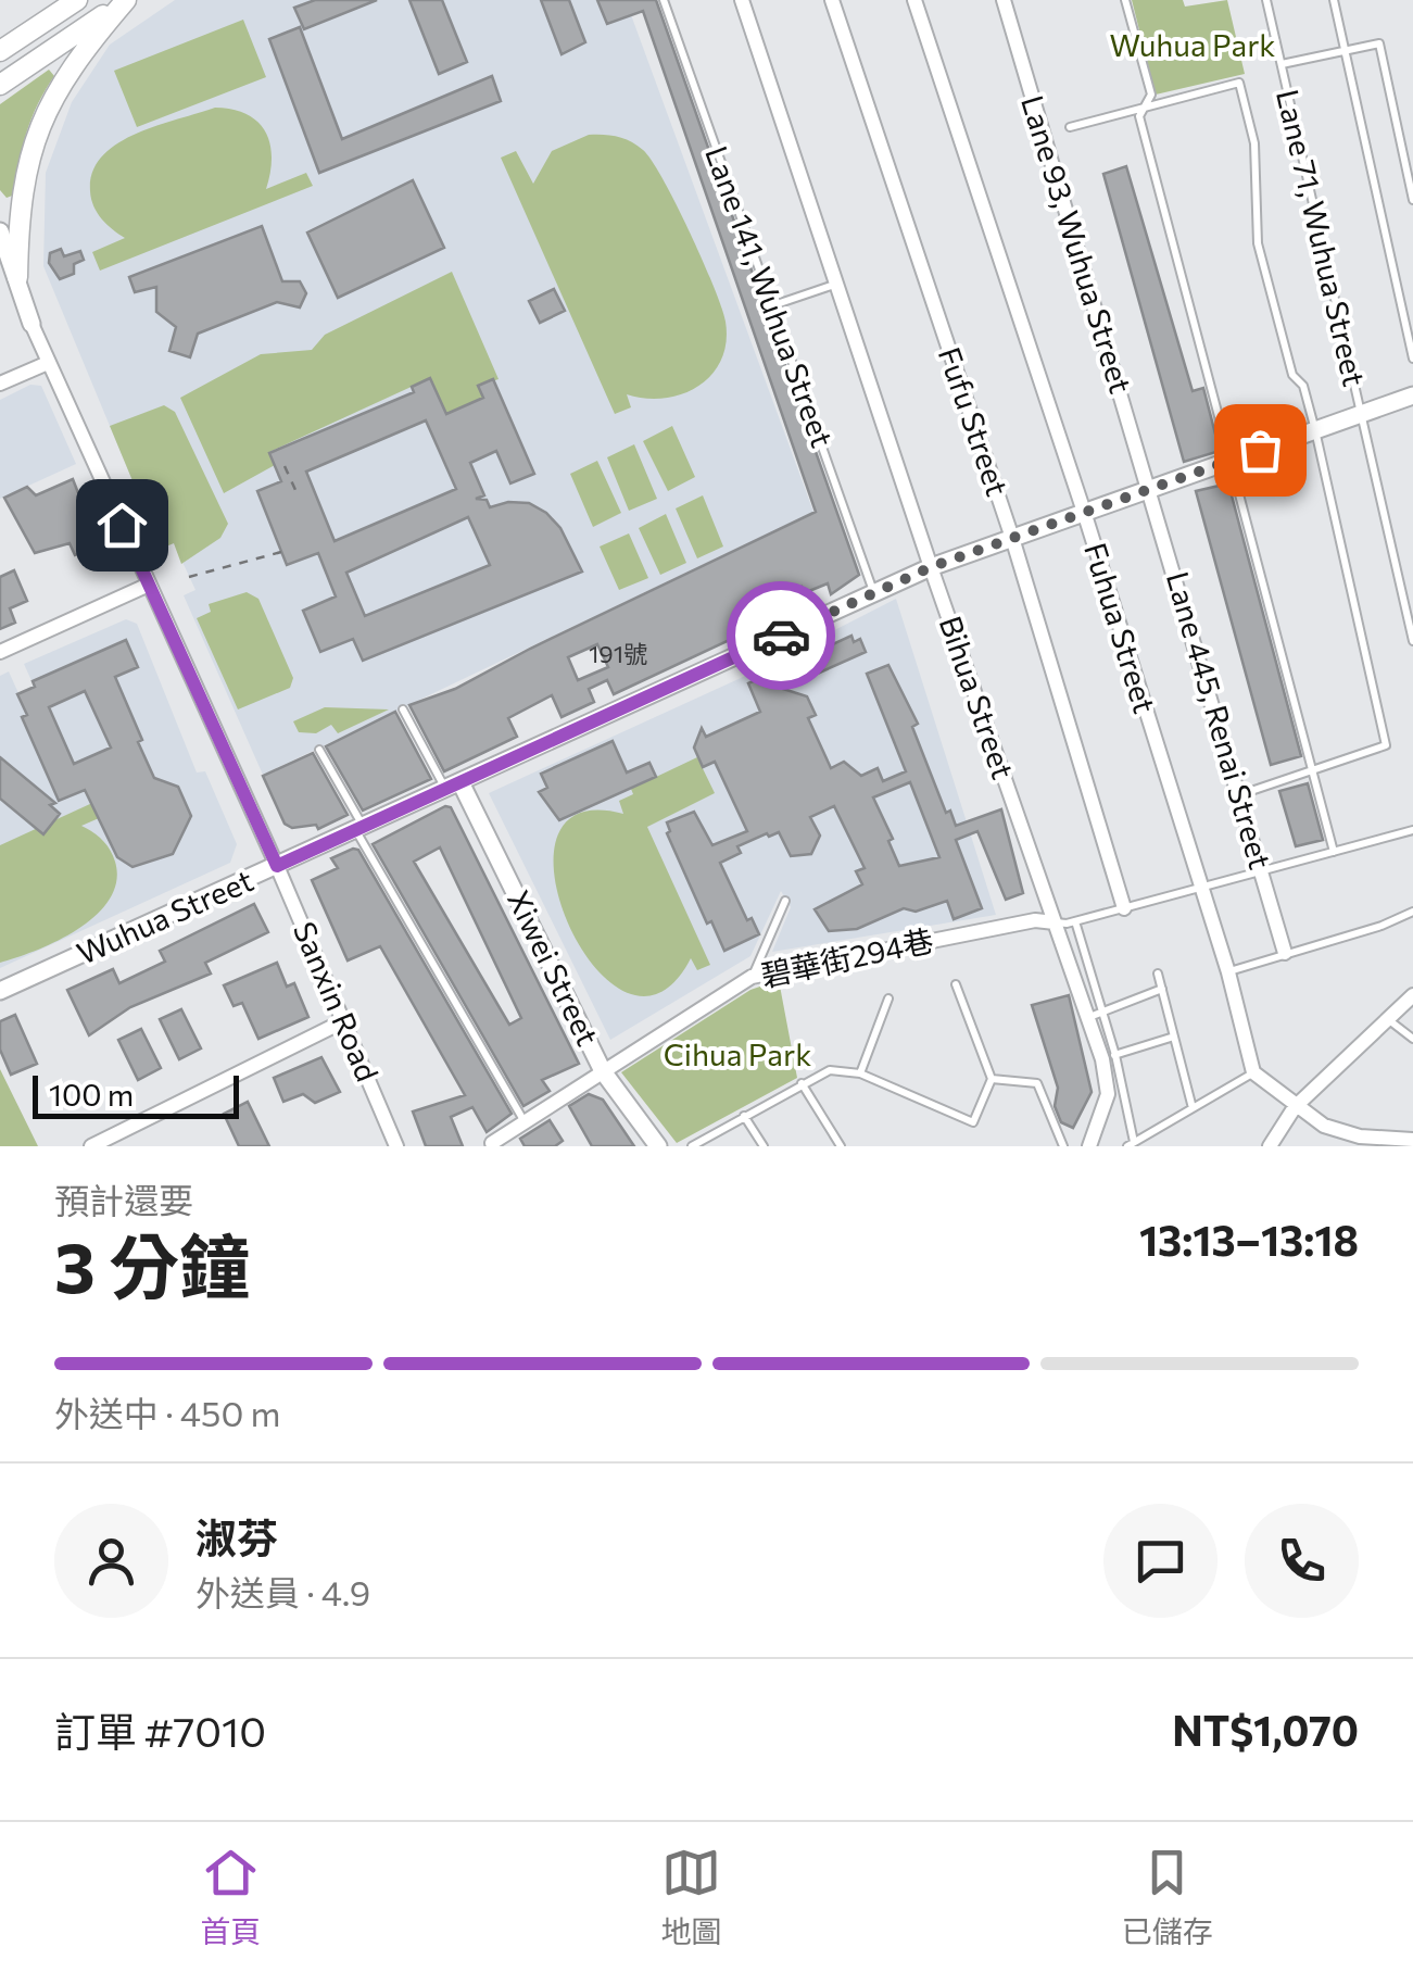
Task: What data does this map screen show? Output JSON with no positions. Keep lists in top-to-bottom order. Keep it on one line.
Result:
{"streets":{"street":["Lane 93, Wuhua Street","Fufu Street","Fuhua Street","Bihua Street","Lane 445, Renai Street","Wuhua Street","碧華街294巷","Xiwei Street","Sanxin Road"],"lane":["Lane 71, Wuhua Street","Lane 141, Wuhua Street"]},"crossings":[["Lane 71, Wuhua Street","Wuhua Street"],["Lane 93, Wuhua Street","Lane 445, Renai Street"],["Lane 93, Wuhua Street","Wuhua Street"],["Lane 141, Wuhua Street","Wuhua Street"],["Fufu Street","Wuhua Street"],["Fuhua Street","Wuhua Street"],["Bihua Street","Wuhua Street"],["Bihua Street","碧華街294巷"],["Lane 445, Renai Street","Wuhua Street"],["Wuhua Street","Xiwei Street"],["Wuhua Street","Sanxin Road"],["碧華街294巷","Xiwei Street"]],"parks":["Wuhua Park","Cihua Park"],"house_numbers":["191號"],"scale_bar":"100 m","page":{"scale":"100 m","heading":["3 分鐘","預計還要","13:13–13:18"],"panel":["淑芬","外送員 · 4.9","訂單 #7010","NT$1,070"],"bar":"外送中 · 450 m","tabs":["首頁","地圖","已儲存"]}}
